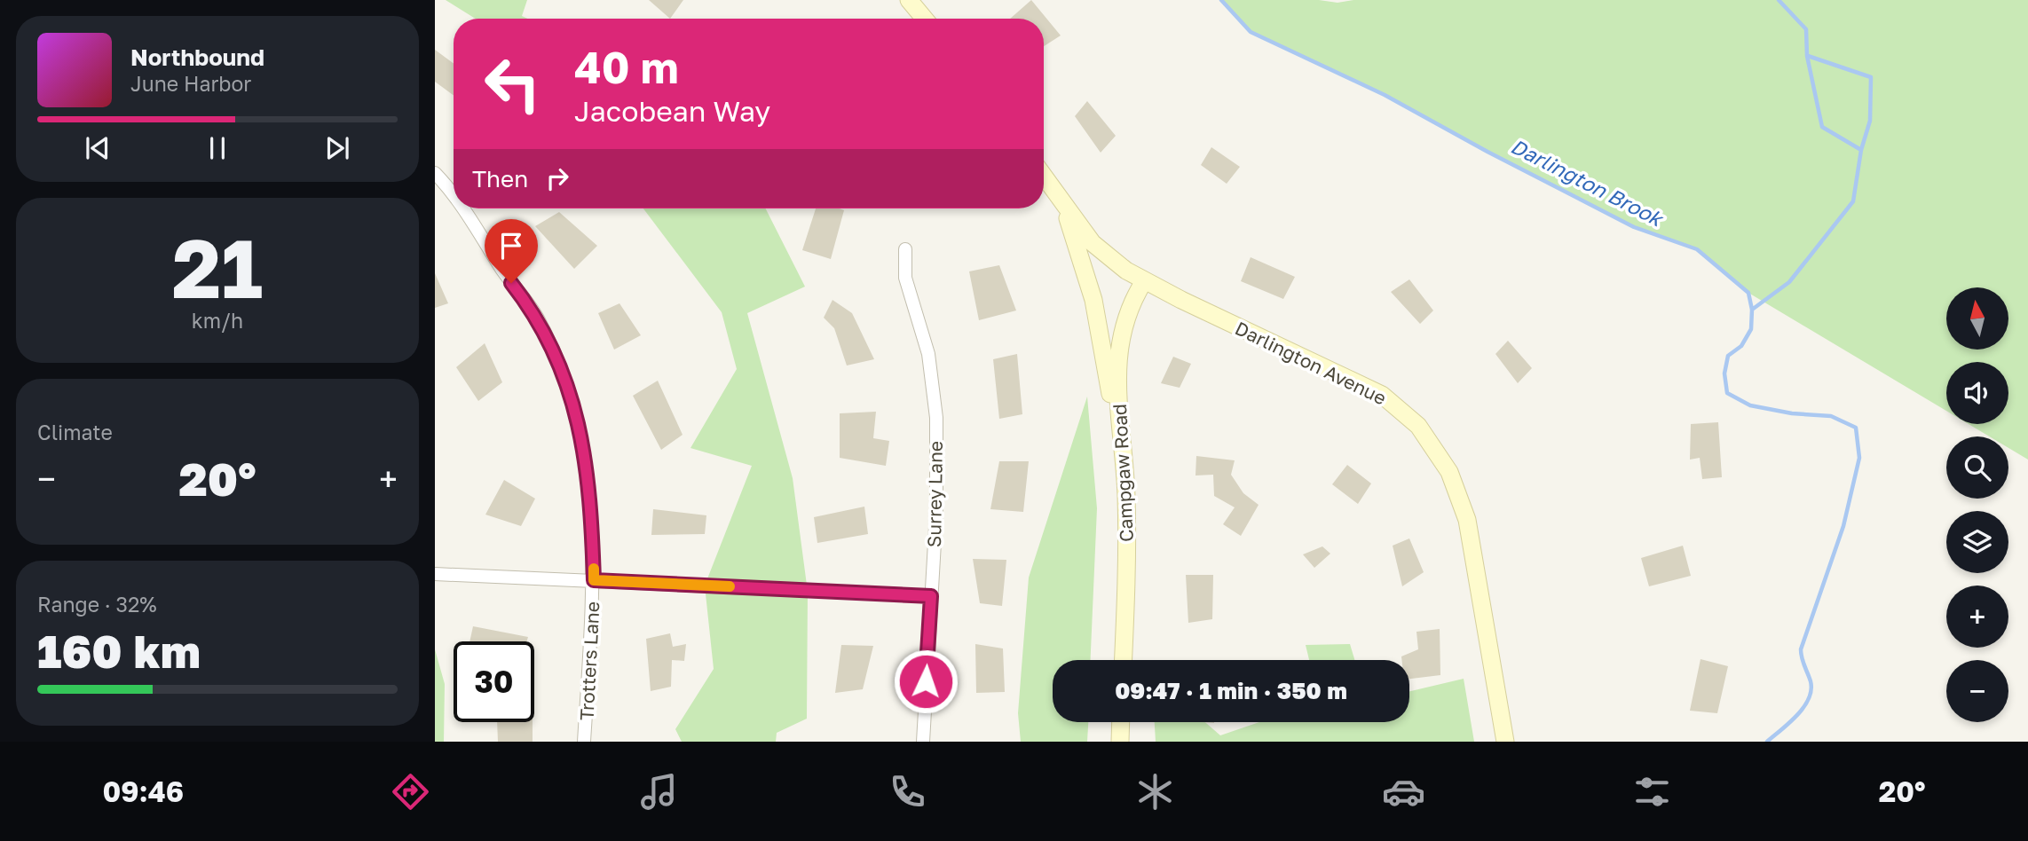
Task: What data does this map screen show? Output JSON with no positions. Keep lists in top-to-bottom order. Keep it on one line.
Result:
{"streets":{"main road":["Darlington Avenue","Campgaw Road"],"street":["Surrey Lane","Trotters Lane"]},"crossings":[["Darlington Avenue","Campgaw Road"]],"water":["Darlington Brook"],"north":"top","page":{"turn":["40 m","Jacobean Way"],"song":["Northbound","June Harbor"],"then":"Then","tile":[["21","km/h"],"Climate",["Range · 32%","160 km"]],"map_buttons":["+","−"],"heat":["−","20°","+"],"limit":"30","trip":"09:47 · 1 min · 350 m","tabs":["09:46","20°"]}}
